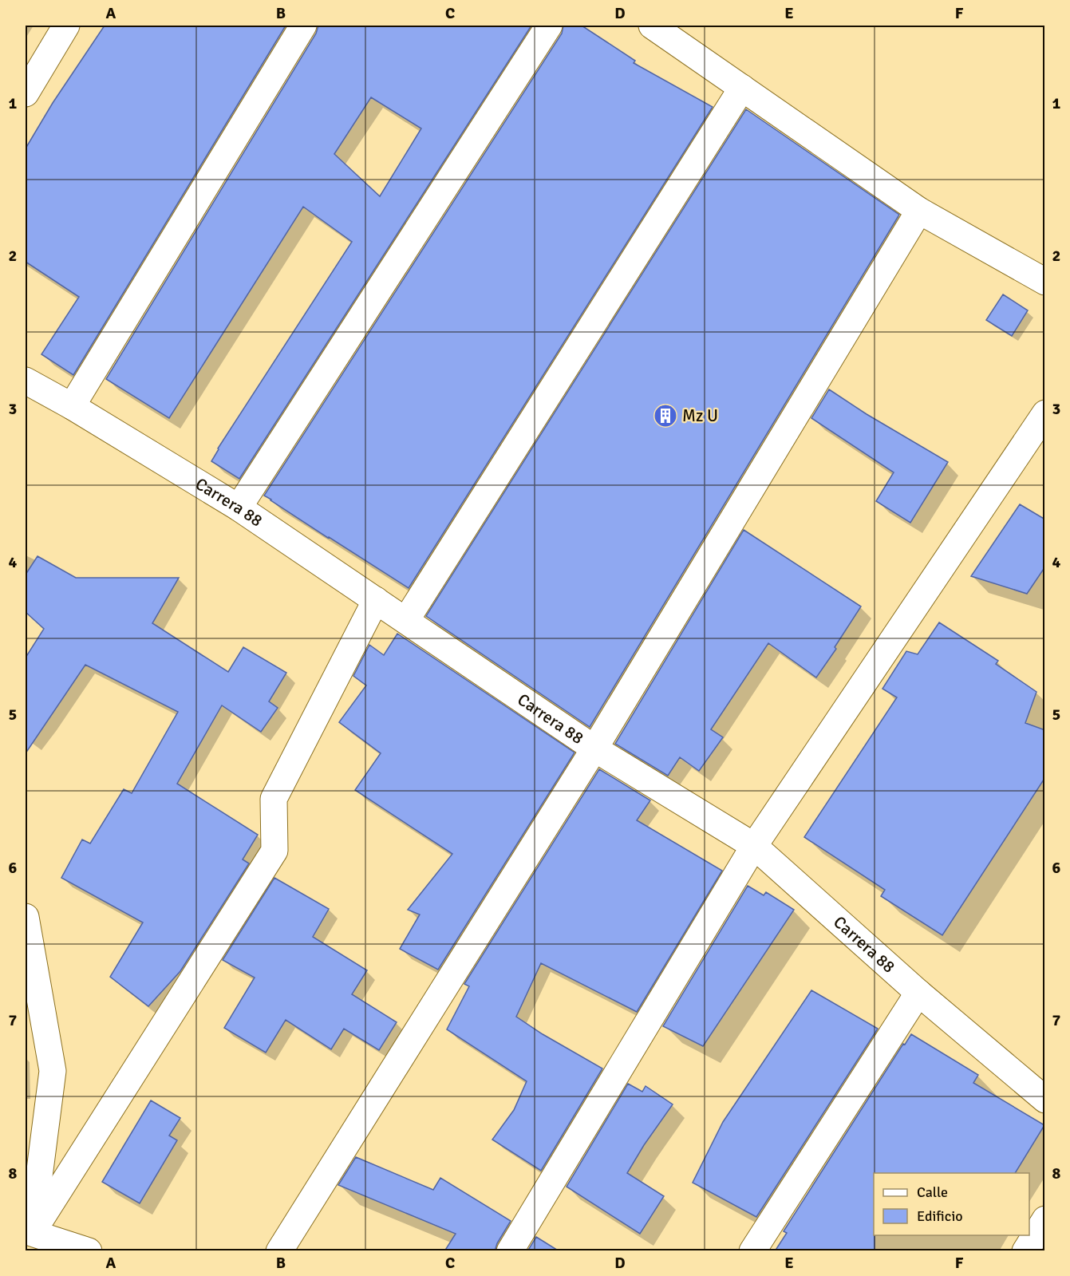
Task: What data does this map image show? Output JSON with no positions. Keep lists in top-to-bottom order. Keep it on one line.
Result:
{"streets":{"street":["Carrera 88"]},"places":{"building":["Mz U"]},"legend":["Calle","Edificio"],"grid":{"columns":["A","B","C","D","E","F"],"rows":["1","2","3","4","5","6","7","8"]}}
